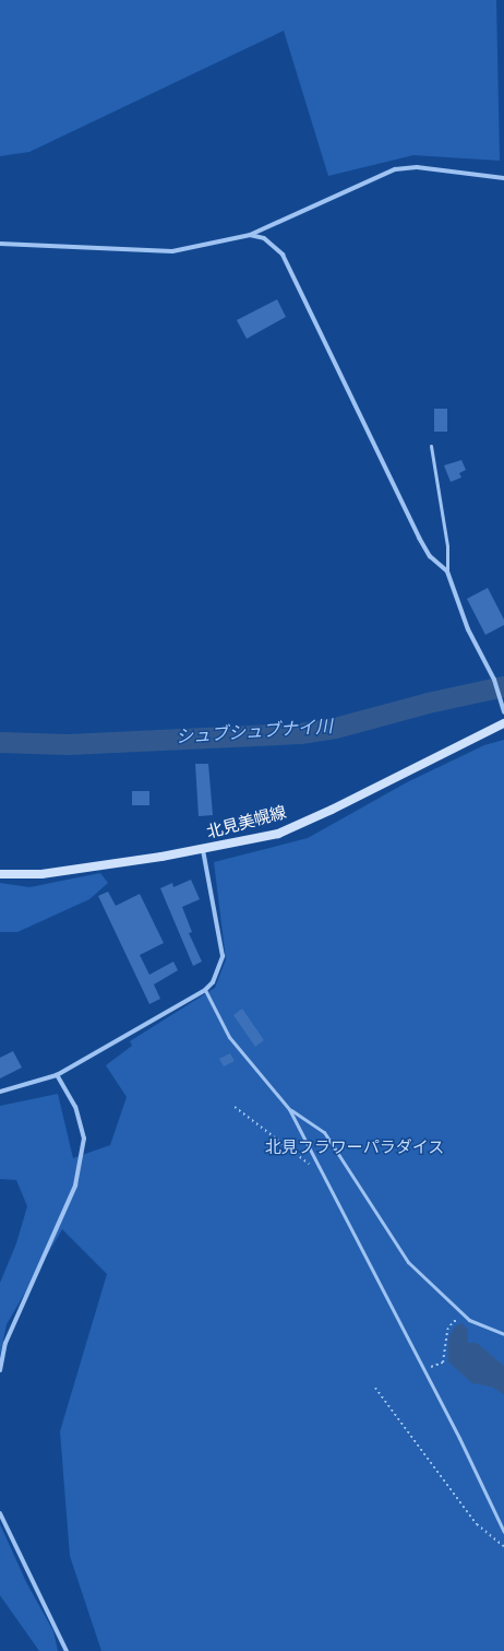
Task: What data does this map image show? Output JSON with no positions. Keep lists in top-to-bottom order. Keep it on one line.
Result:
{"streets":{"main road":["北見美幌線"]},"water":["シュブシュブナイ川"],"parks":["北見フラワーパラダイス"]}
